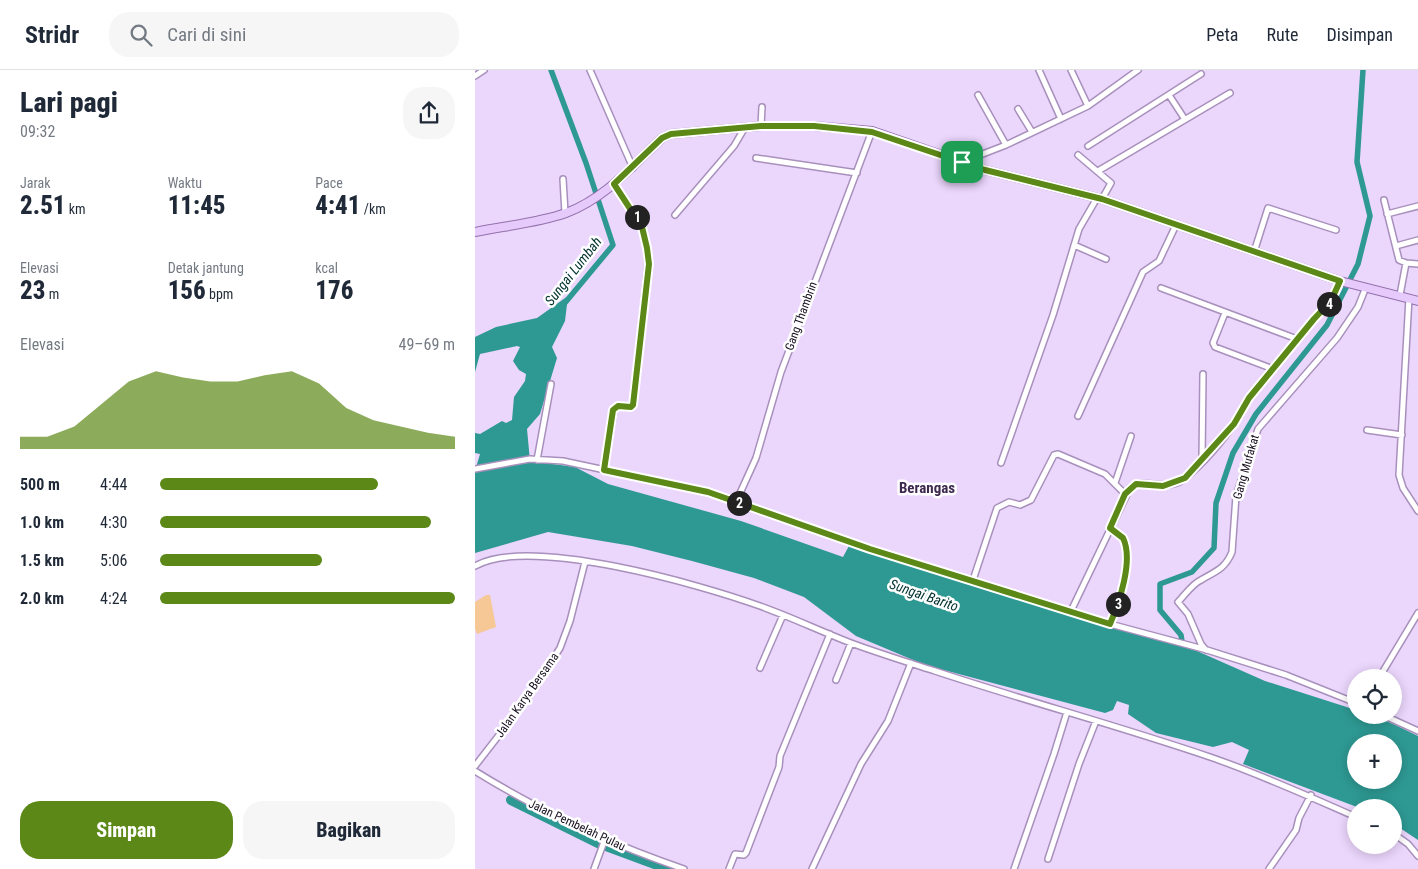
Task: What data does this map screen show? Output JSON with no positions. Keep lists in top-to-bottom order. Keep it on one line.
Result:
{"streets":{"street":["Gang Thambrin","Gang Mufakat","Jalan Karya Bersama","Jalan Pembelah Pulau"]},"districts":["Berangas"],"water":["Sungai Lumbah","Sungai Barito"],"page":{"header":"Stridr","search":"Cari di sini","nav":["Peta","Rute","Disimpan"],"heading":["Lari pagi","09:32"],"stats":[["Jarak","2.51 km"],["Waktu","11:45"],["Pace","4:41 /km"],["Elevasi","23 m"],["Detak jantung","156 bpm"],["kcal","176"]],"pins":["1","4","2","3"],"chart":["Elevasi","49–69 m"],"list":[{"name":"500 m","note":"4:44"},{"name":"1.0 km","note":"4:30"},{"name":"1.5 km","note":"5:06"},{"name":"2.0 km","note":"4:24"}],"map_buttons":["+","−"],"buttons":["Simpan","Bagikan"]}}
